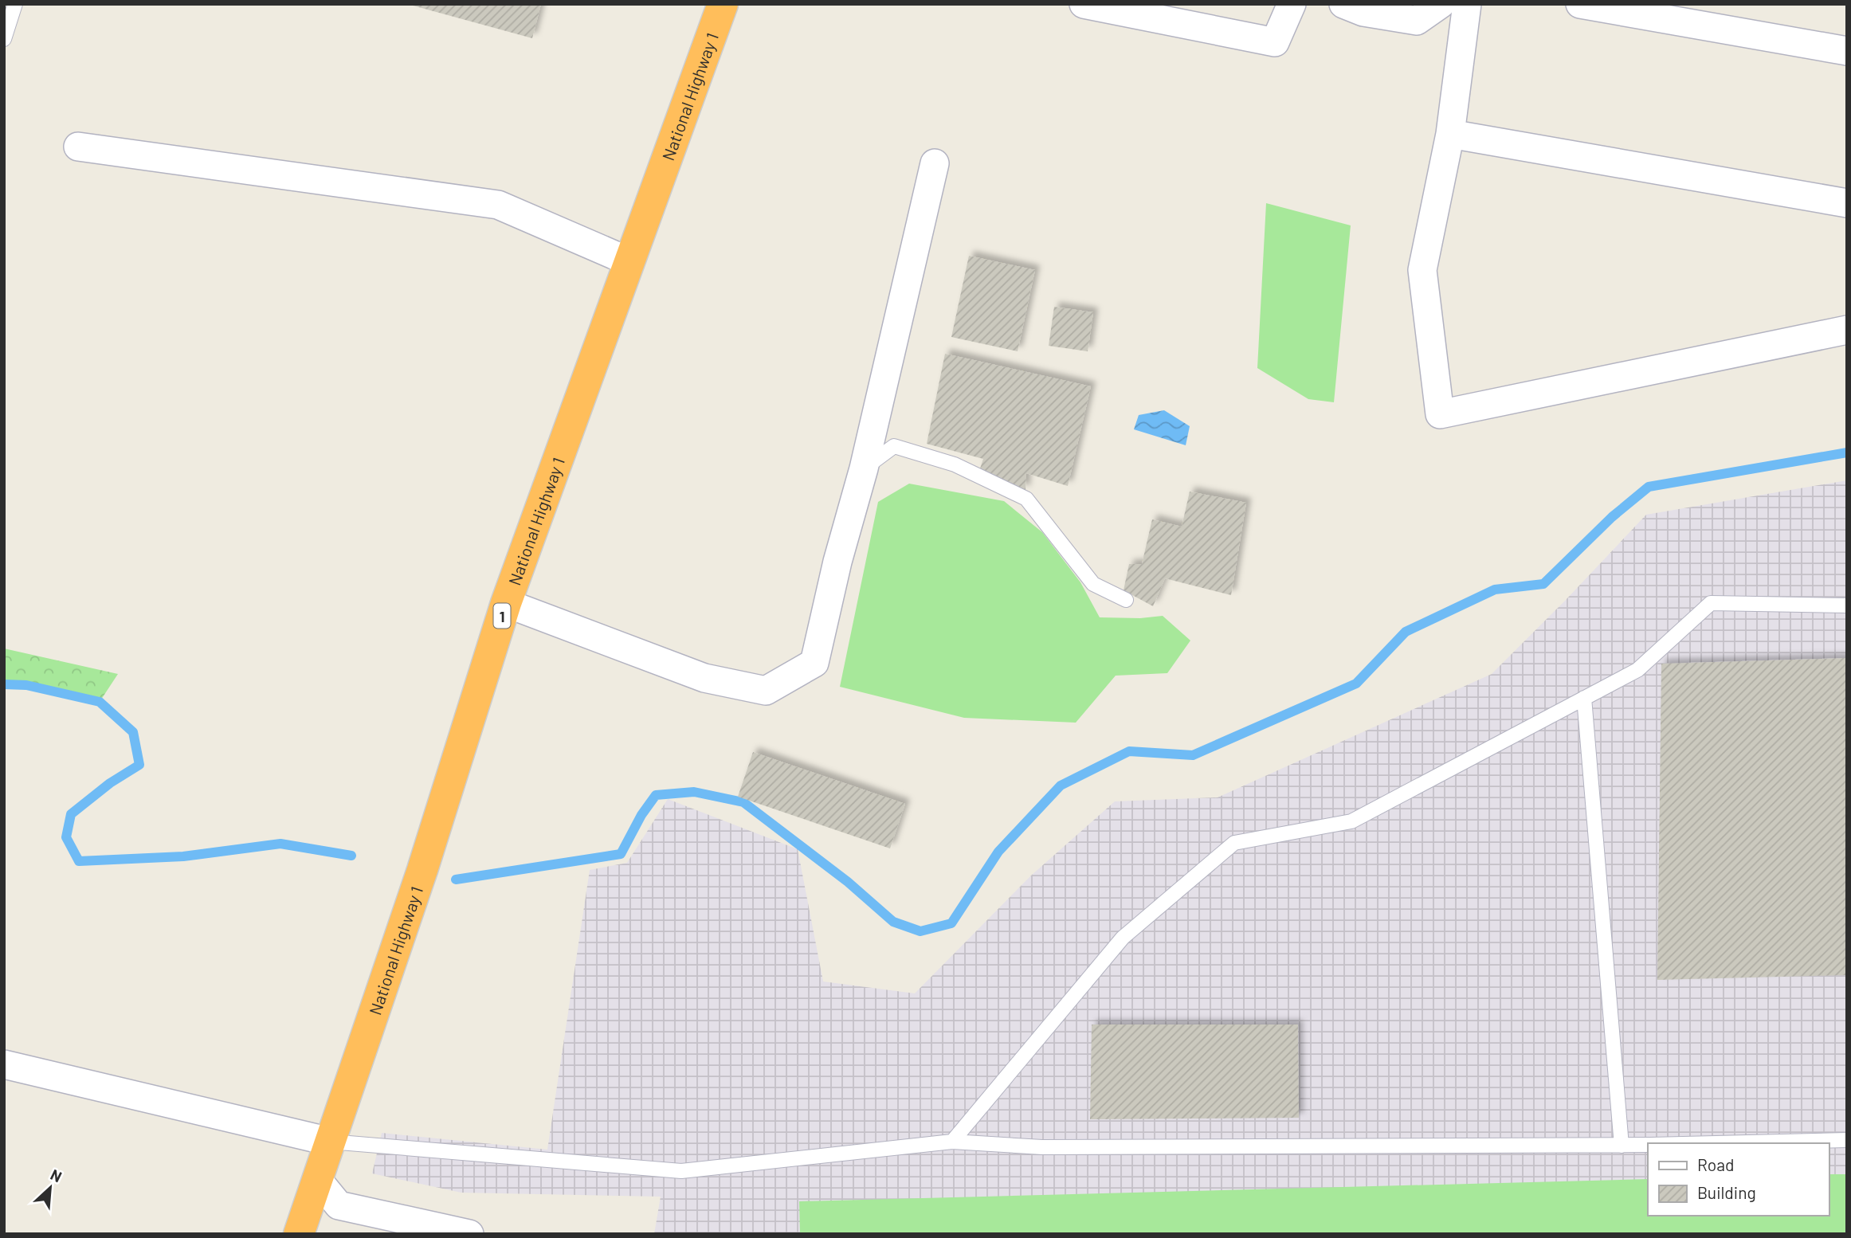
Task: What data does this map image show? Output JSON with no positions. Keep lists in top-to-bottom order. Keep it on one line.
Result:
{"streets":{"highway":["National Highway 1","1"]},"legend":["Road","Building"],"north":"top right"}
